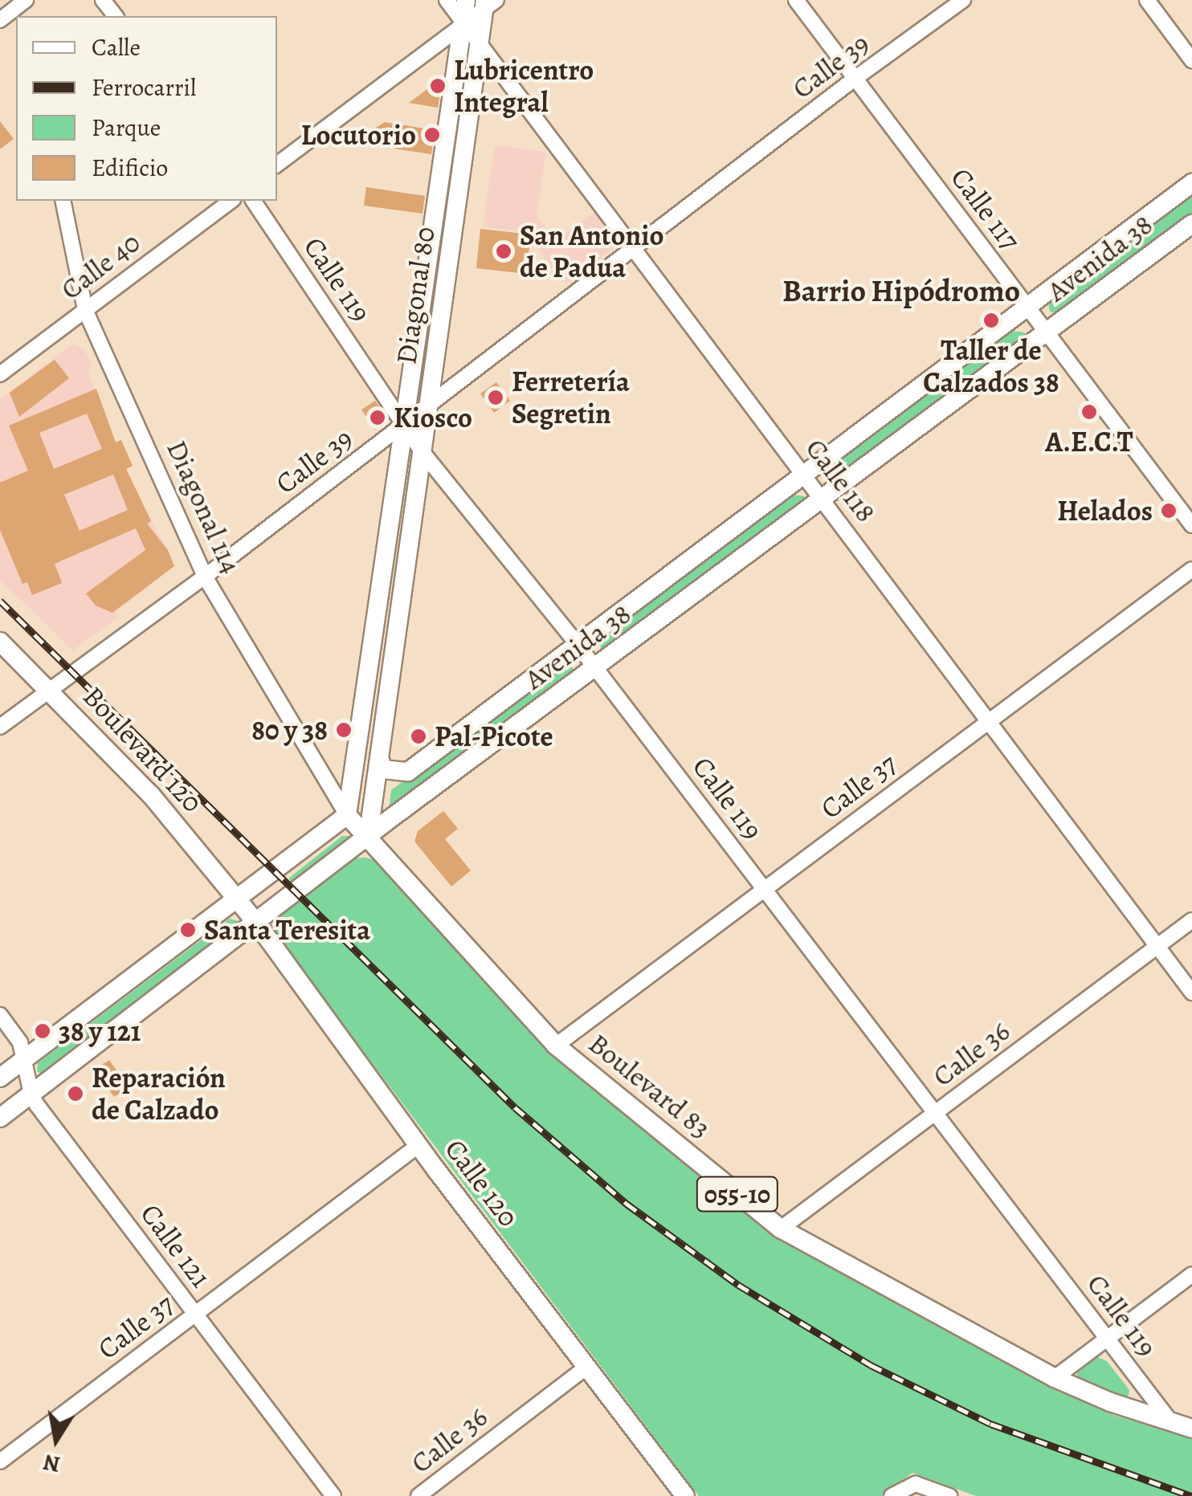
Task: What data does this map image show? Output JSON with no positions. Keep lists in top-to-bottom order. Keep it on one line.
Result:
{"streets":{"main road":["Avenida 38","Diagonal 80","Boulevard 120","Boulevard 83","Calle 120","055-10"],"street":["Calle 39","Calle 117","Calle 40","Calle 119","Calle 118","Diagonal 114","Calle 37","Calle 36","Calle 121"]},"crossings":[["Calle 39","Calle 117"],["Calle 39","Calle 119"],["Calle 39","Diagonal 80"],["Calle 39","Calle 118"],["Calle 39","Diagonal 114"],["Calle 39","Boulevard 120"],["Calle 117","Avenida 38"],["Avenida 38","Calle 119"],["Avenida 38","Diagonal 80"],["Avenida 38","Calle 118"],["Avenida 38","Boulevard 83"],["Avenida 38","Calle 120"],["Avenida 38","Calle 121"],["Calle 40","Diagonal 114"],["Calle 119","Diagonal 80"],["Calle 119","Calle 37"],["Calle 119","Calle 36"],["Calle 119","Boulevard 83"],["Diagonal 80","Calle 118"],["Diagonal 80","Diagonal 114"],["Diagonal 80","Boulevard 83"],["Calle 118","Calle 37"],["Calle 118","Calle 36"],["Diagonal 114","Boulevard 83"],["Boulevard 120","Calle 120"],["Calle 37","Boulevard 83"],["Calle 37","Calle 120"],["Calle 37","Calle 121"],["Calle 36","Boulevard 83"],["Calle 36","Calle 120"]],"districts":["Barrio Hipódromo"],"places":["Lubricentro Integral","Locutorio","San Antonio de Padua","Taller de Calzados 38","Ferretería Segretin","A.E.C.T","Kiosco","Helados","80 y 38","Pal-Picote","Santa Teresita","38 y 121","Reparación de Calzado"],"legend":["Calle","Ferrocarril","Parque","Edificio"],"north":"bottom"}
